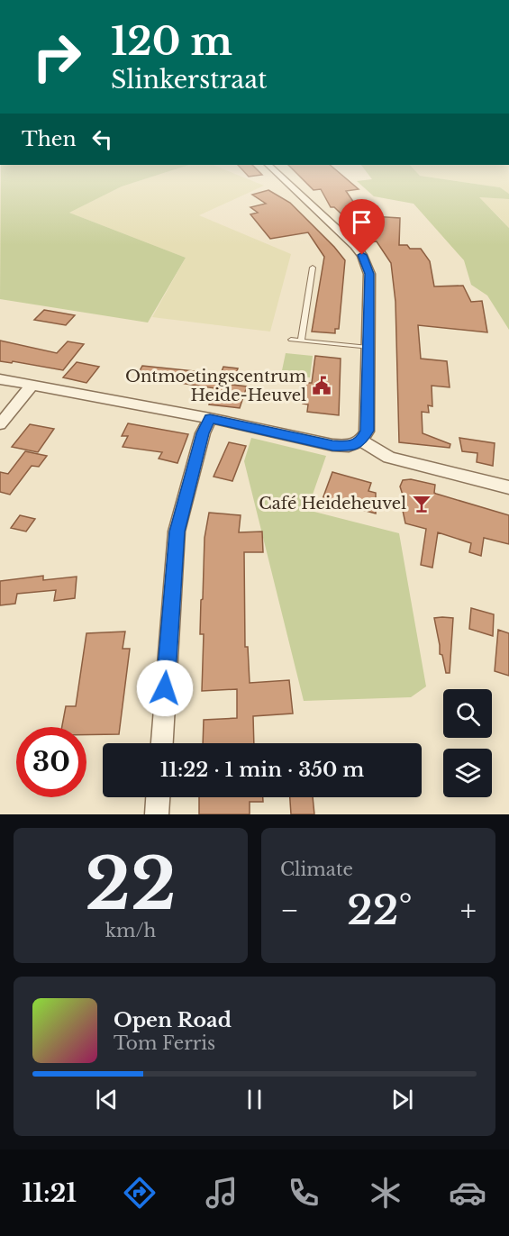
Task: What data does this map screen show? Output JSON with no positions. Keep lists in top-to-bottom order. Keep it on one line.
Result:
{"places":{"public building":["Ontmoetingscentrum Heide-Heuvel"],"bar":["Café Heideheuvel"]},"page":{"turn":["120 m","Slinkerstraat"],"then":"Then","limit":"30","trip":"11:22 · 1 min · 350 m","tile":[["22","km/h"],"Climate"],"heat":["−","22°","+"],"song":["Open Road","Tom Ferris"],"tabs":"11:21"}}
